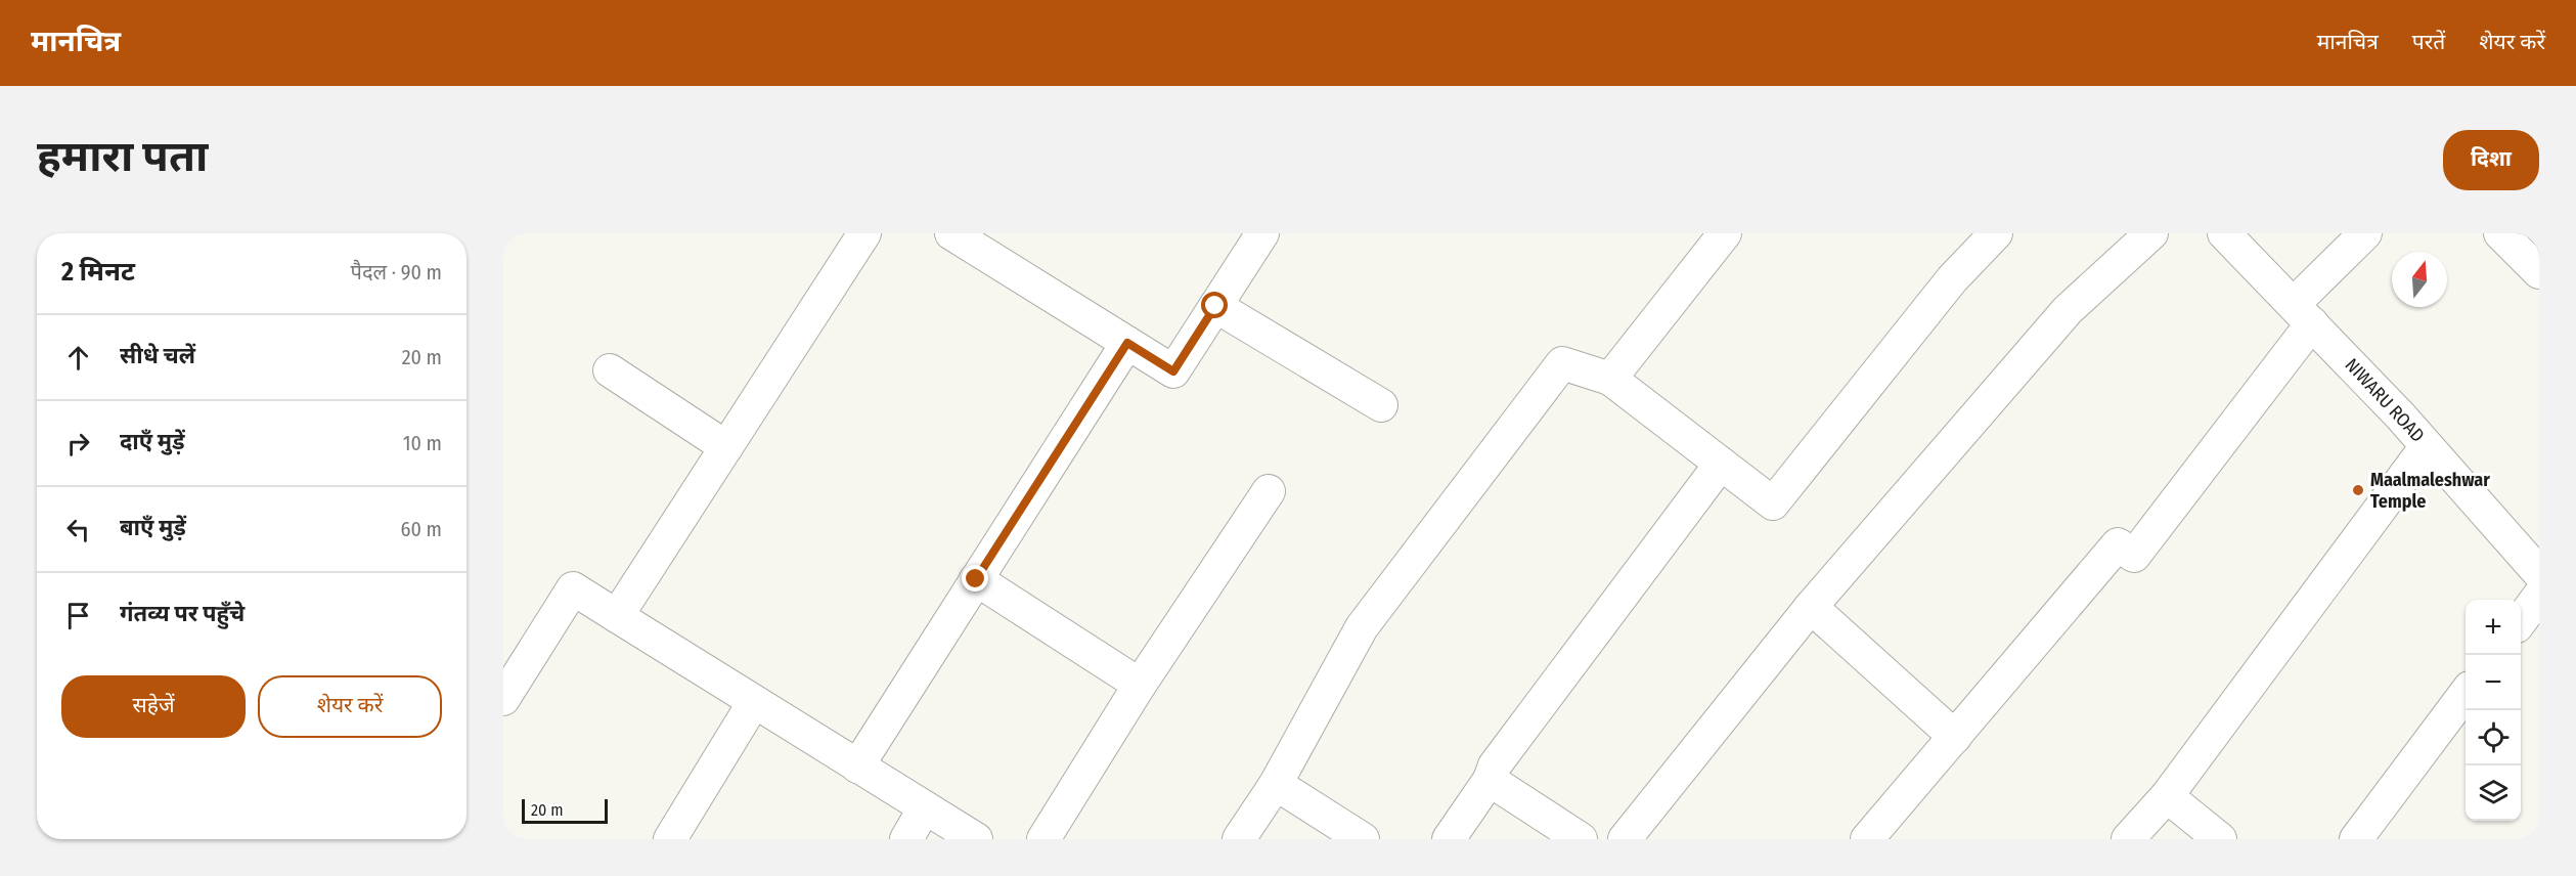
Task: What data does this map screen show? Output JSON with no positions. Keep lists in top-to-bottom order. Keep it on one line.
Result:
{"streets":{"street":["NIWARU ROAD"]},"places":["Maalmaleshwar Temple"],"scale_bar":"20 m","north":"top","page":{"header":"मानचित्र","nav":["मानचित्र","परतें","शेयर करें"],"buttons":["दिशा",["सहेजें","शेयर करें"]],"title":"हमारा पता","heading":["2 मिनट","पैदल · 90 m"],"list":[["सीधे चलें","20 m"],["दाएँ मुड़ें","10 m"],["बाएँ मुड़ें","60 m"],"गंतव्य पर पहुँचे"],"map_buttons":["+","−"],"scale":"20 m"}}
